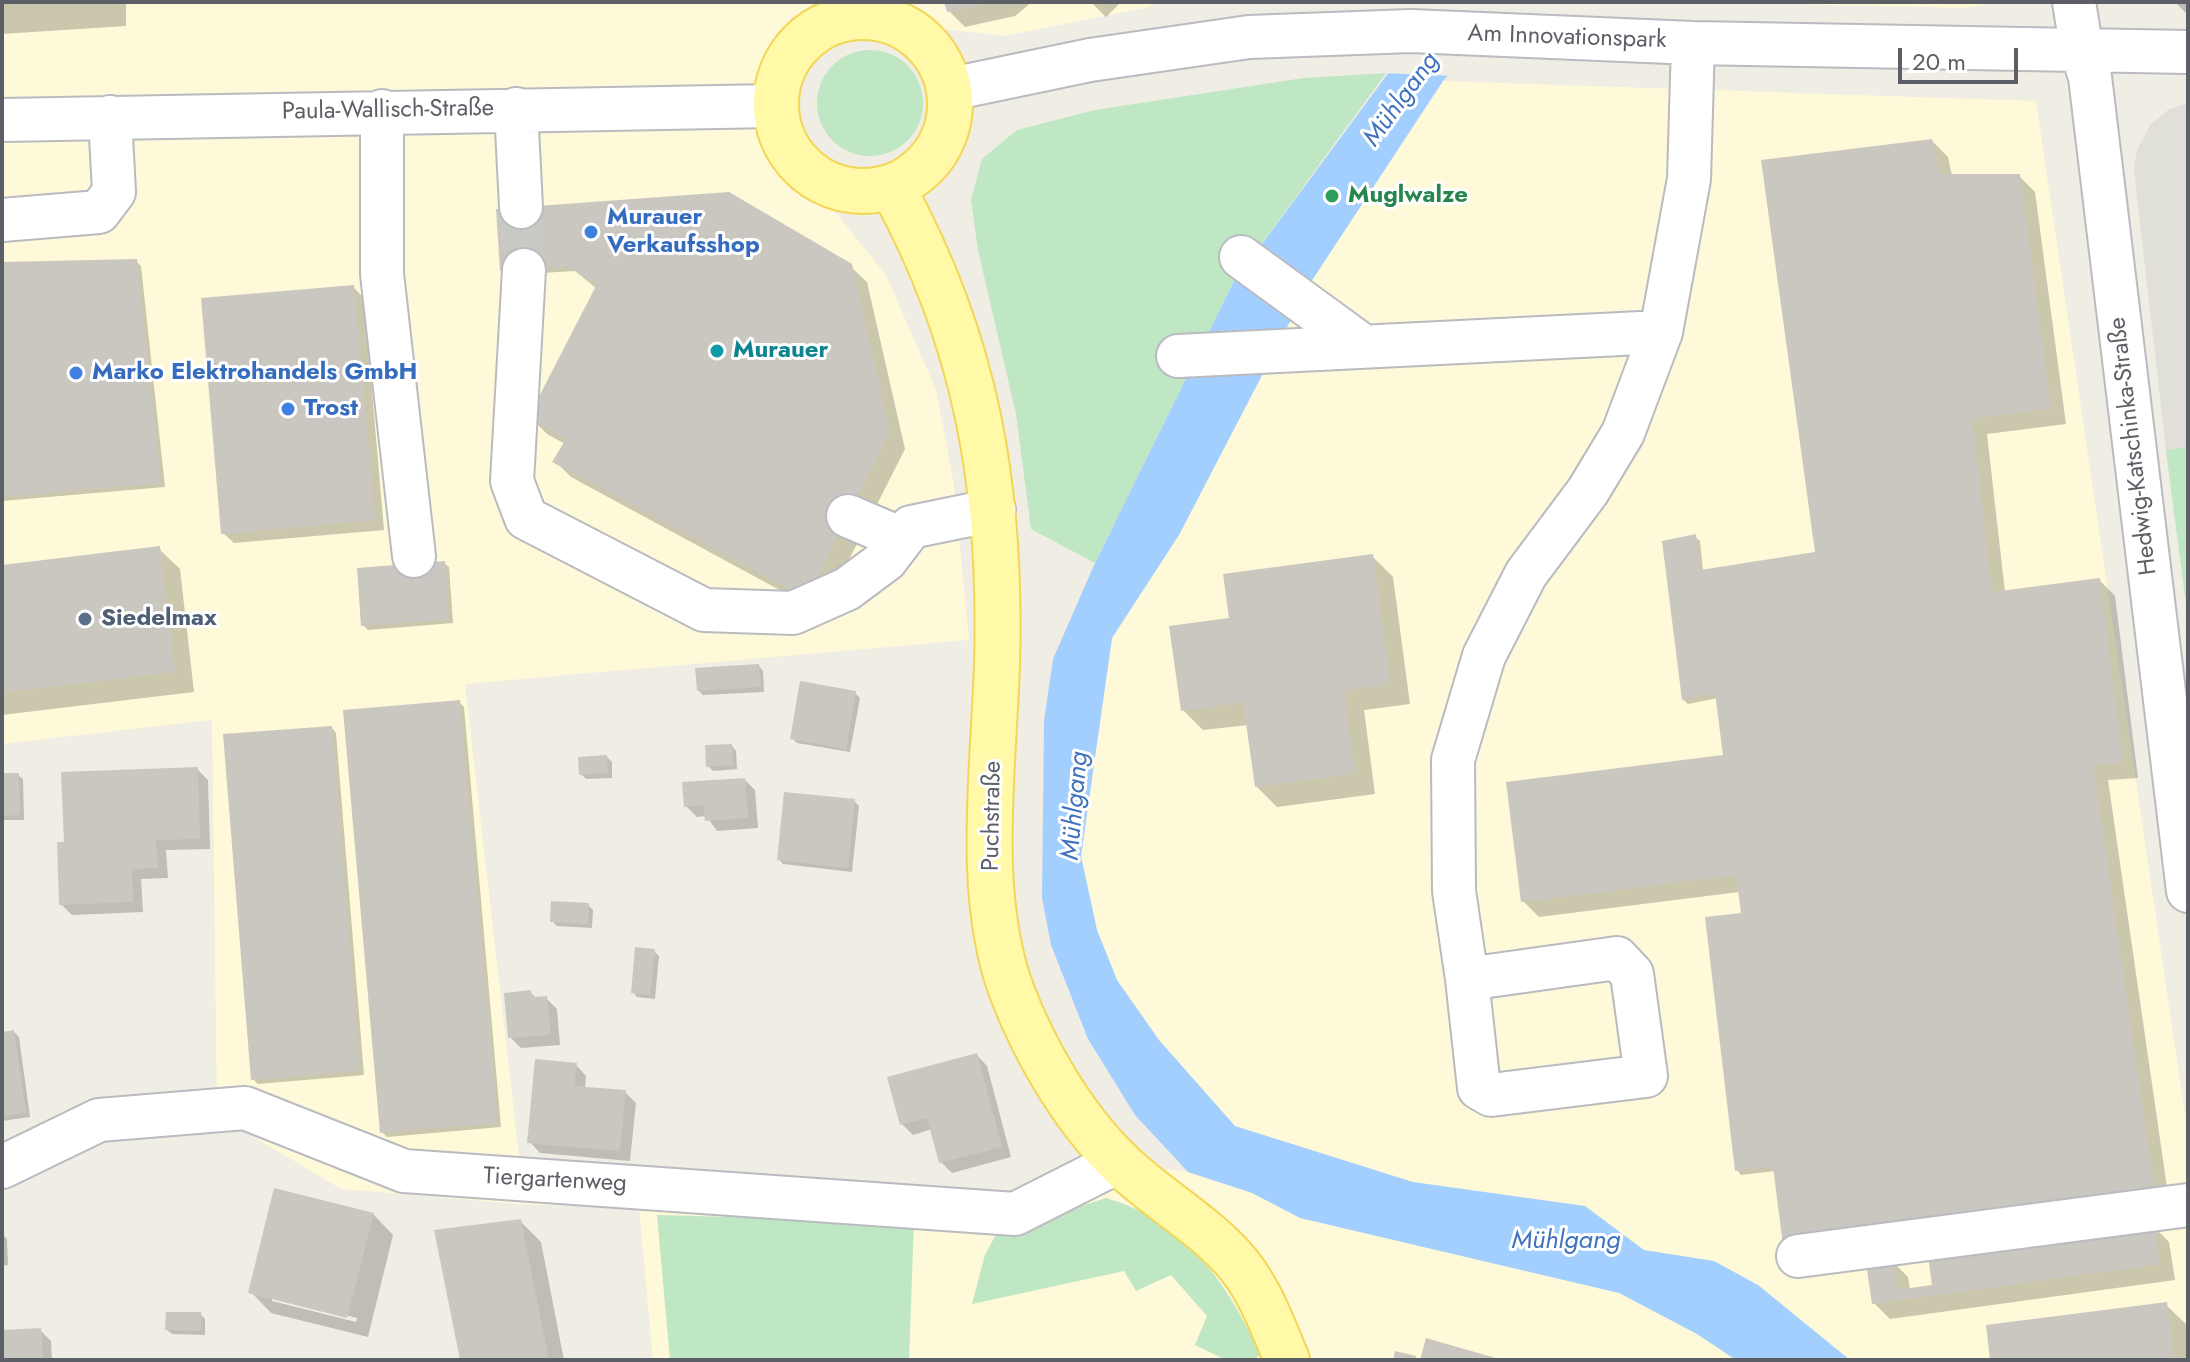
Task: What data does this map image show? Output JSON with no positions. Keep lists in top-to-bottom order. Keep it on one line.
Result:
{"streets":{"main road":["Puchstraße"],"street":["Am Innovationspark","Paula-Wallisch-Straße","Hedwig-Katschinka-Straße","Tiergartenweg"]},"crossings":[["Am Innovationspark","Paula-Wallisch-Straße"],["Am Innovationspark","Hedwig-Katschinka-Straße"],["Am Innovationspark","Puchstraße"],["Paula-Wallisch-Straße","Puchstraße"],["Puchstraße","Tiergartenweg"]],"water":["Mühlgang"],"places":["Muglwalze","Murauer Verkaufsshop","Murauer","Marko Elektrohandels GmbH","Trost","Siedelmax"],"scale_bar":"20 m"}
